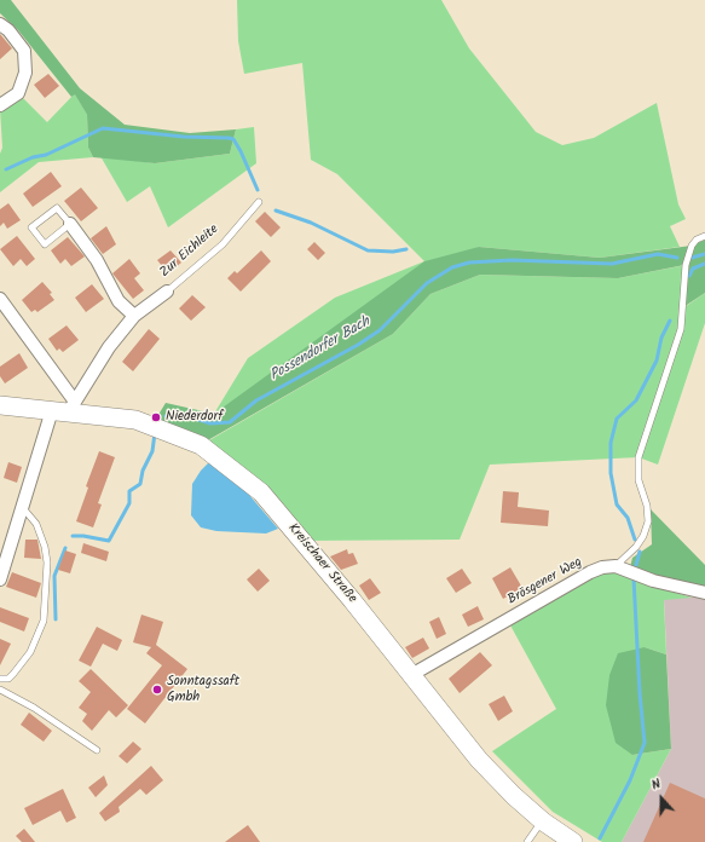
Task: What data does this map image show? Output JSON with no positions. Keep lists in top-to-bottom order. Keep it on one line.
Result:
{"streets":{"main road":["Kreischaer Straße"],"street":["Zur Eichleite","Brösgener Weg"]},"crossings":[["Zur Eichleite","Kreischaer Straße"],["Kreischaer Straße","Brösgener Weg"]],"water":["Possendorfer Bach"],"places":["Niederdorf","Sonntagssaft Gmbh"],"north":"top"}
